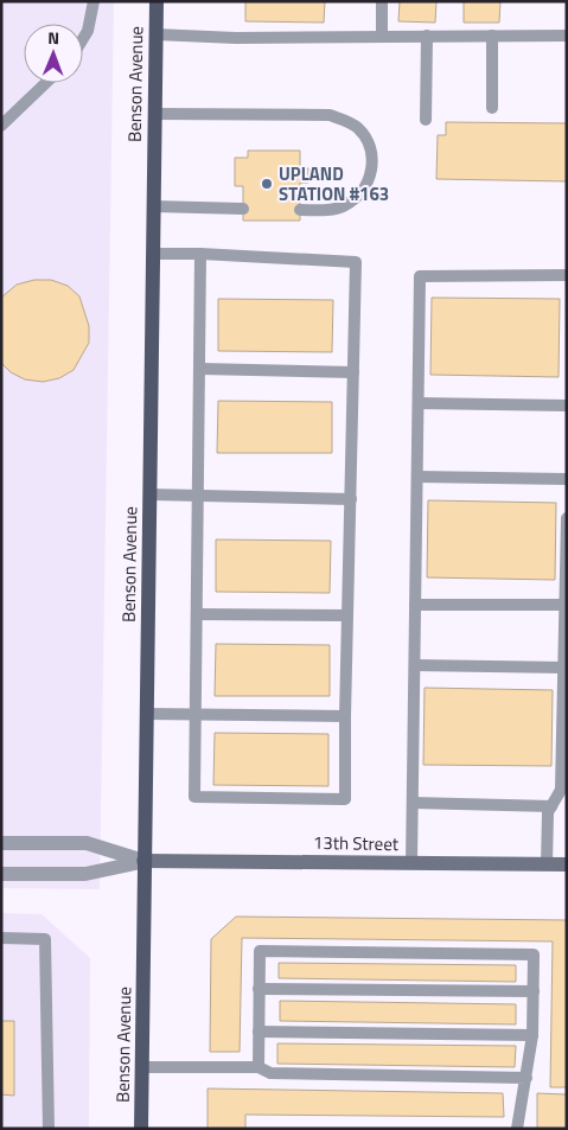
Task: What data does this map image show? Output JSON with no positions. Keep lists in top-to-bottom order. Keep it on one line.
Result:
{"streets":{"main road":["Benson Avenue"],"street":["13th Street"]},"crossings":[["Benson Avenue","13th Street"]],"places":["UPLAND STATION #163"],"north":"top"}
